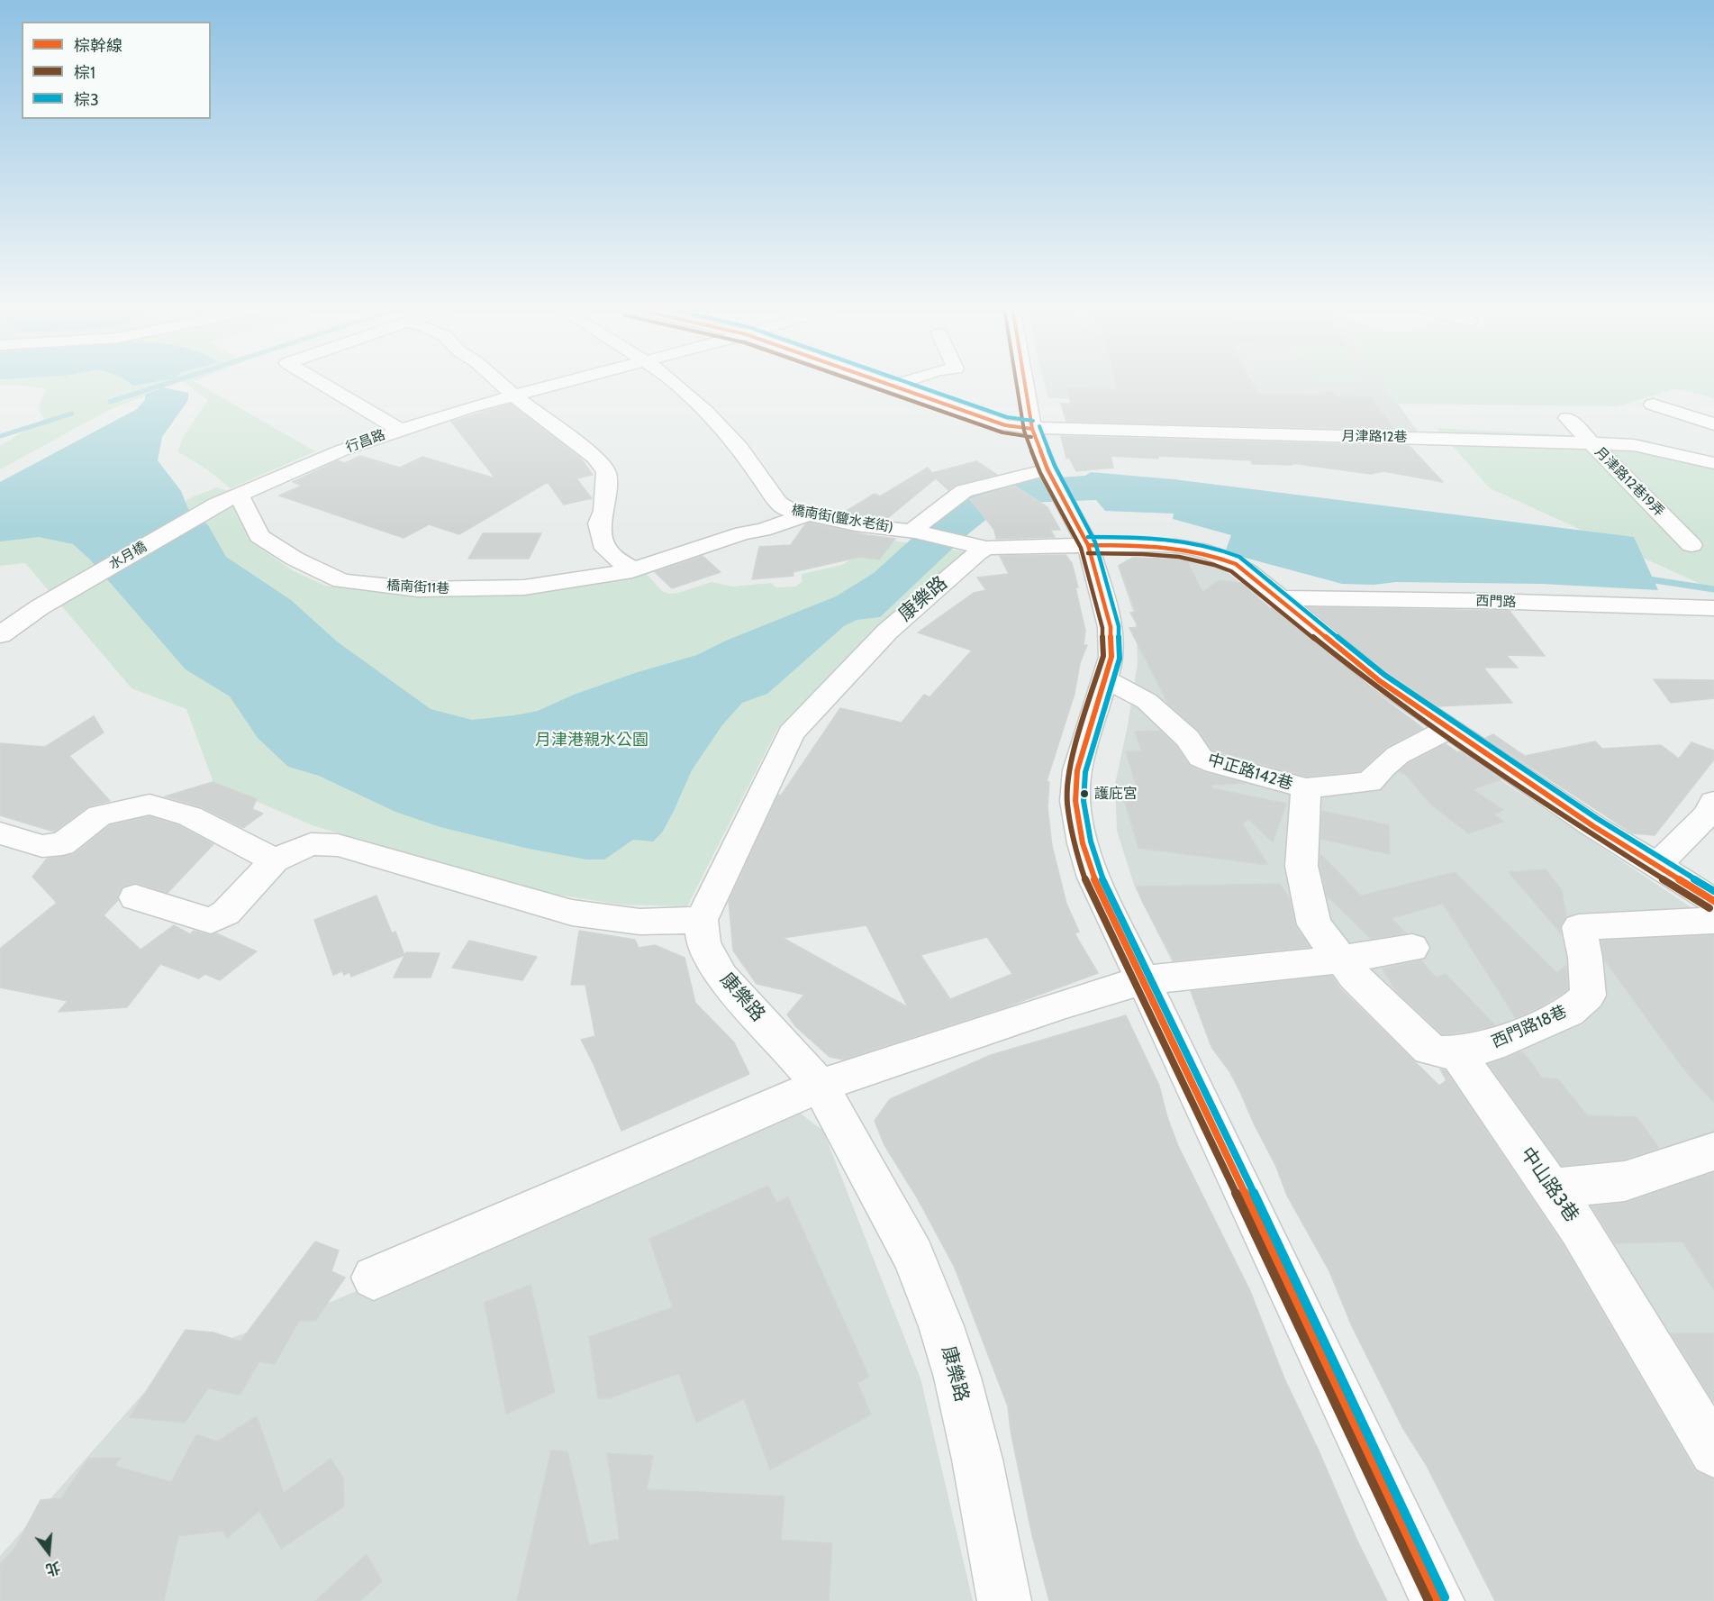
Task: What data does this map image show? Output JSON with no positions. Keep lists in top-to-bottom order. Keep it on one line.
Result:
{"streets":{"street":["月津路12巷","行昌路","月津路12巷19弄","橋南街(鹽水老街)","水月橋","橋南街11巷","康樂路","西門路","中正路142巷","西門路18巷","中山路3巷"]},"crossings":[["月津路12巷","月津路12巷19弄"],["行昌路","水月橋"],["行昌路","橋南街11巷"],["橋南街(鹽水老街)","橋南街11巷"],["橋南街(鹽水老街)","康樂路"],["西門路18巷","中山路3巷"]],"parks":["月津港親水公園"],"places":["護庇宮"],"lines":["transit line 棕幹線","transit line 棕1","transit line 棕3"],"legend":["棕幹線","棕1","棕3"],"north":"bottom"}
